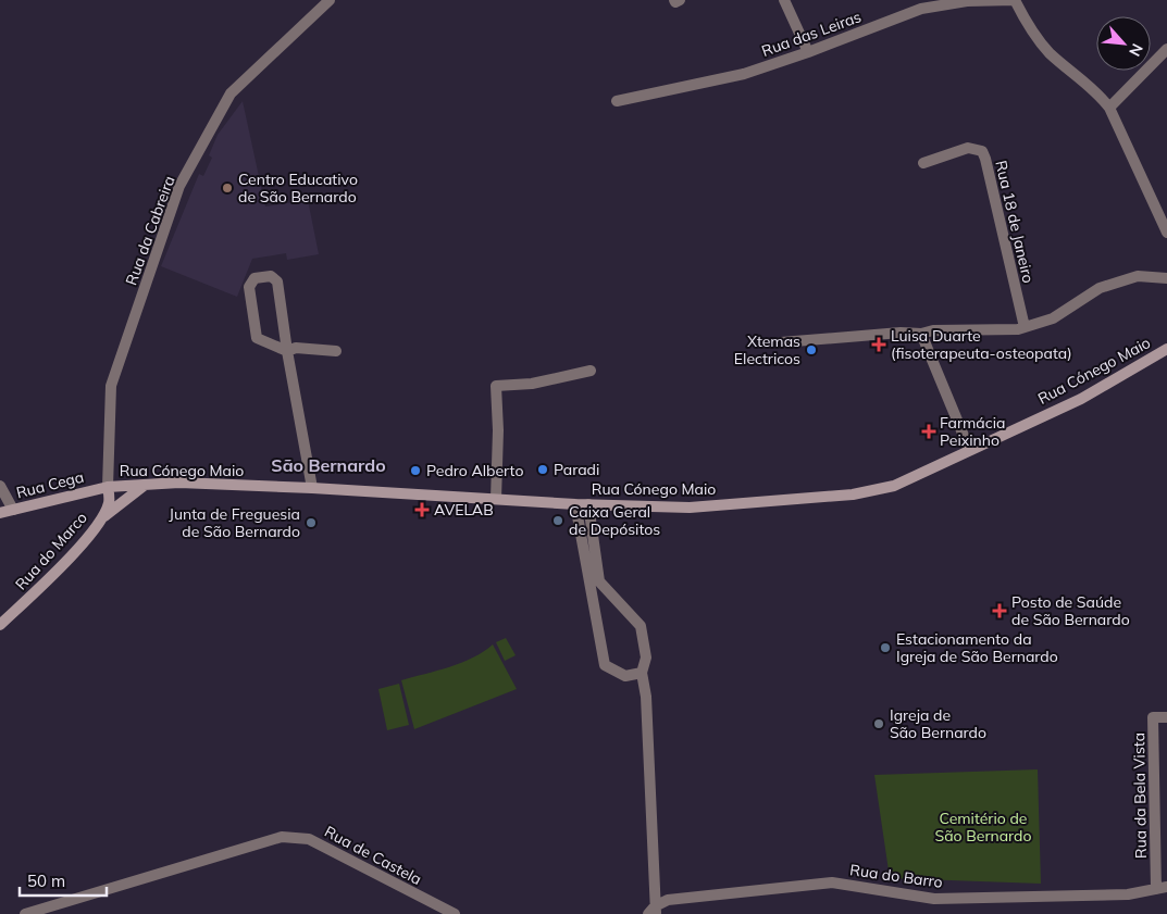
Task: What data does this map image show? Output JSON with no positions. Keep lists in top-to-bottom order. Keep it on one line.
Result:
{"streets":{"main road":["Rua Cónego Maio","Rua Cega","Rua do Marco"],"street":["Rua das Leiras","Rua 18 de Janeiro","Rua da Cabreira","Rua da Bela Vista","Rua de Castela","Rua do Barro"]},"crossings":[["Rua da Cabreira","Rua Cónego Maio"],["Rua da Cabreira","Rua Cega"],["Rua Cónego Maio","Rua Cega"],["Rua da Bela Vista","Rua do Barro"]],"districts":["São Bernardo"],"parks":["Cemitério de São Bernardo"],"places":{"other":["Centro Educativo de São Bernardo","Xtemas Electricos","Paradi","Pedro Alberto","Caixa Geral de Depósitos","Junta de Freguesia de São Bernardo","Estacionamento da Igreja de São Bernardo","Igreja de São Bernardo"],"health":["Luisa Duarte (fisoterapeuta-osteopata)","Farmácia Peixinho","AVELAB","Posto de Saúde de São Bernardo"]},"scale_bar":"50 m","north":"bottom right"}
